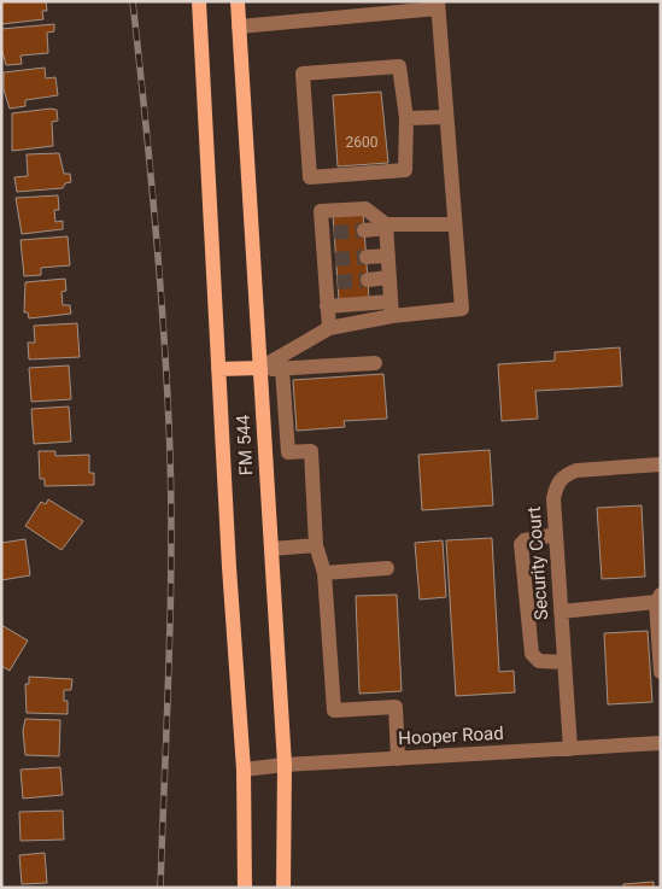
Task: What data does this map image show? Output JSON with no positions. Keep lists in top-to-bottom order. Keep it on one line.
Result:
{"streets":{"main road":["FM 544"],"street":["Security Court","Hooper Road"]},"crossings":[["FM 544","Hooper Road"],["Security Court","Hooper Road"]],"house_numbers":["2600"]}
